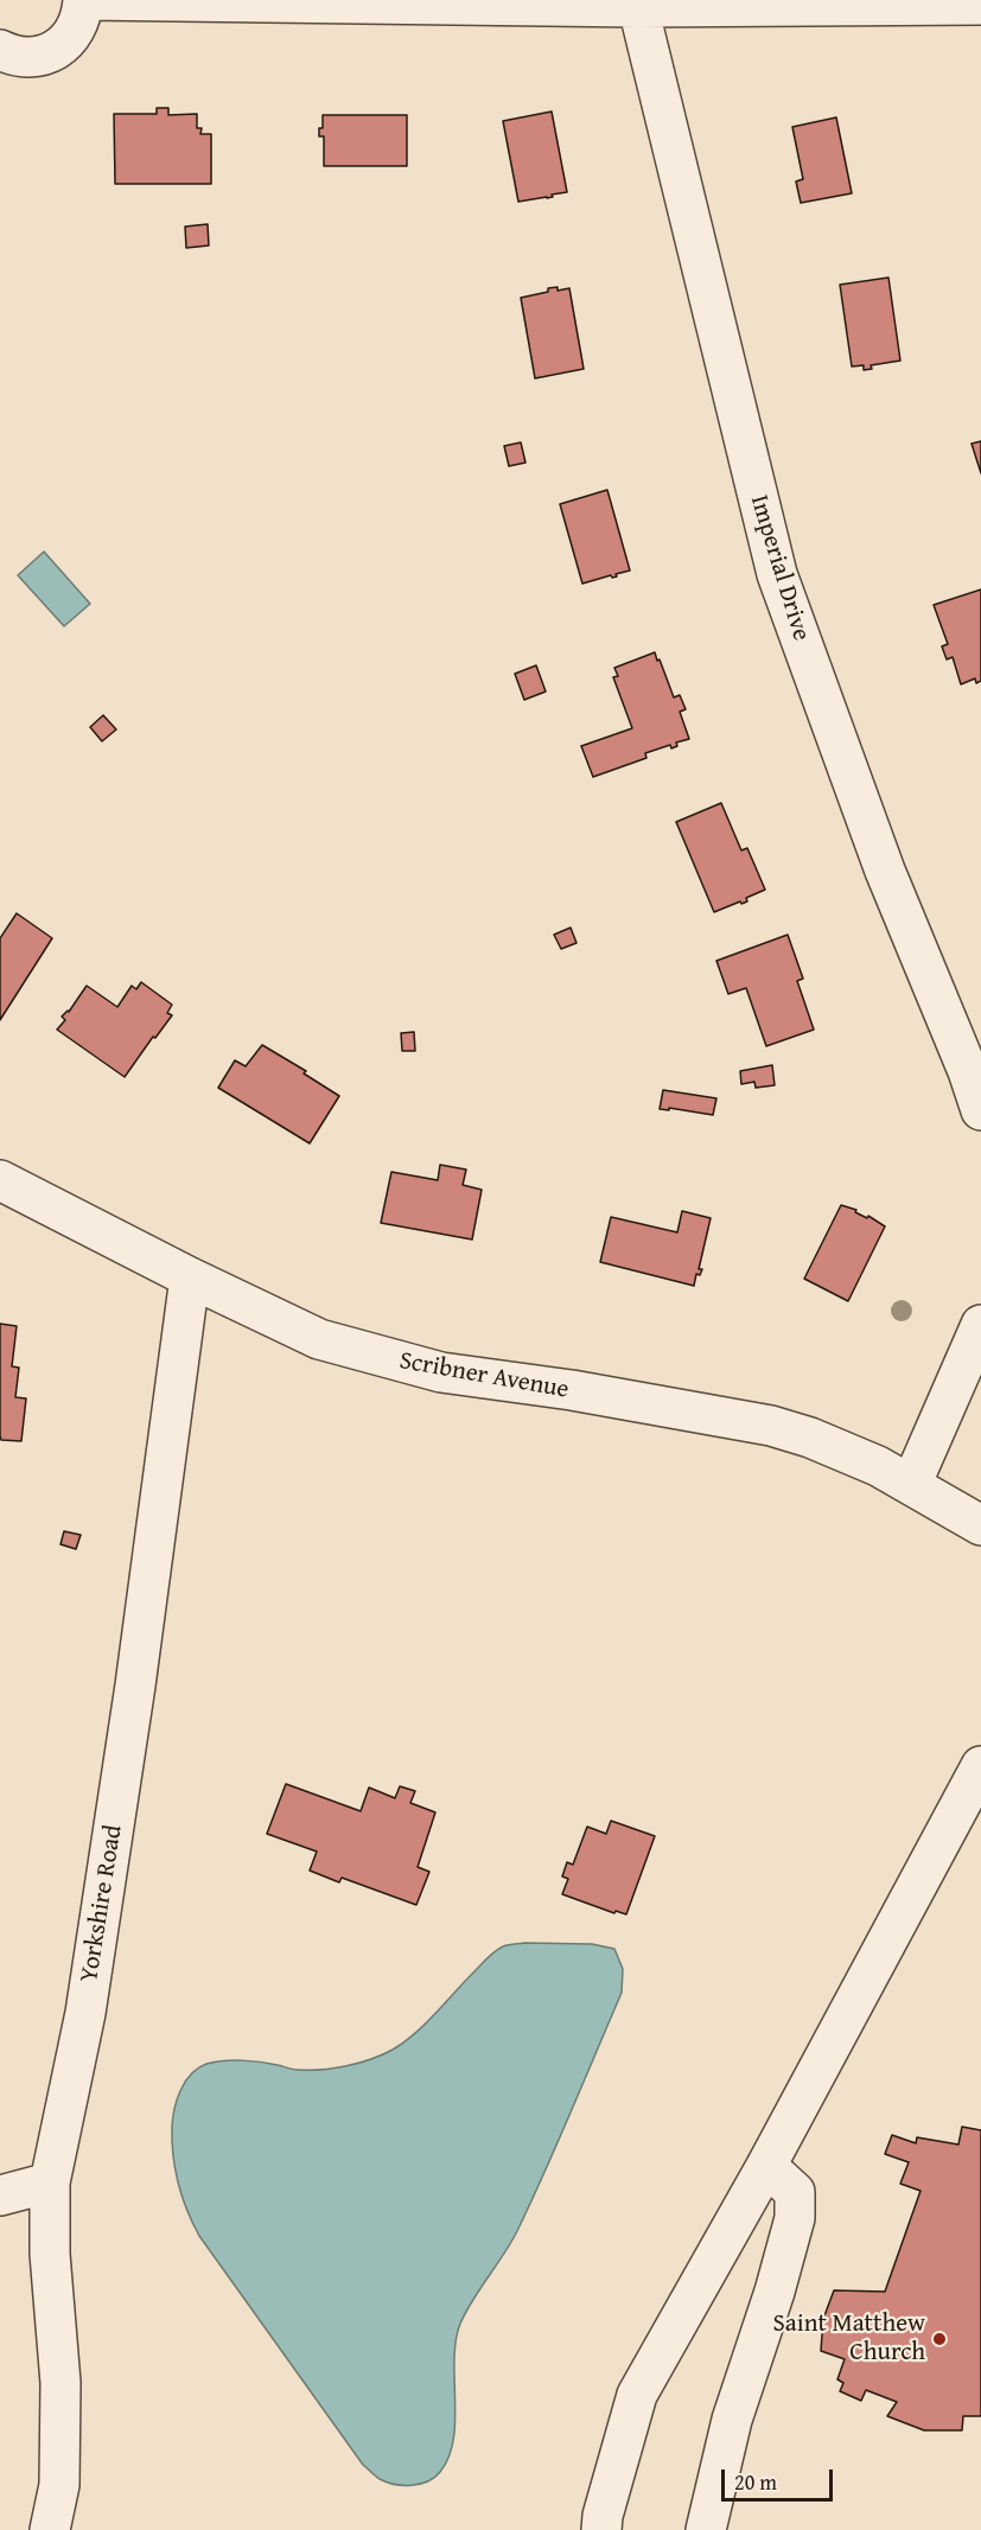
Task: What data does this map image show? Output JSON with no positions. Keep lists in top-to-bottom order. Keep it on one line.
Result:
{"streets":{"street":["Imperial Drive","Scribner Avenue","Yorkshire Road"]},"crossings":[["Scribner Avenue","Yorkshire Road"]],"places":["Saint Matthew Church"],"scale_bar":"20 m"}
